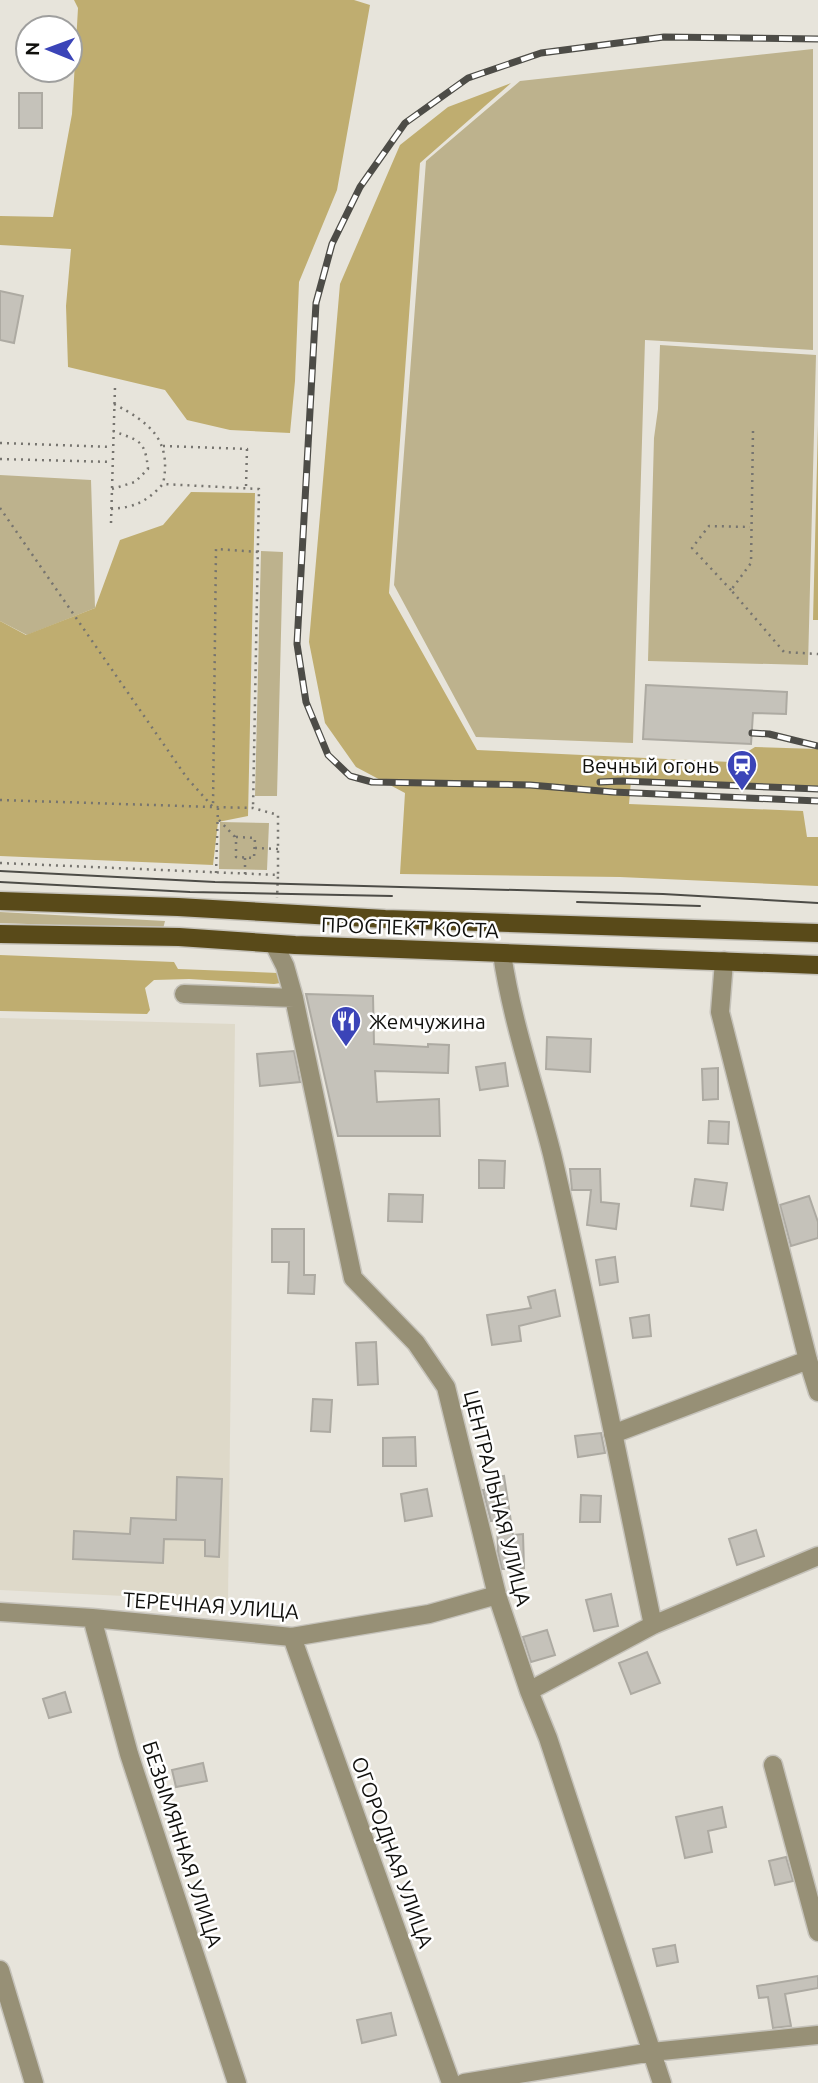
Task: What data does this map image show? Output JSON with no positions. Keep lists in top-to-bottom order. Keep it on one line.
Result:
{"streets":{"main road":["ПРОСПЕКТ КОСТА"],"street":["ЦЕНТРАЛЬНАЯ УЛИЦА","ТЕРЕЧНАЯ УЛИЦА","БЕЗЫМЯННАЯ УЛИЦА","ОГОРОДНАЯ УЛИЦА"]},"crossings":[["ПРОСПЕКТ КОСТА","ЦЕНТРАЛЬНАЯ УЛИЦА"],["ЦЕНТРАЛЬНАЯ УЛИЦА","ТЕРЕЧНАЯ УЛИЦА"],["ТЕРЕЧНАЯ УЛИЦА","БЕЗЫМЯННАЯ УЛИЦА"],["ТЕРЕЧНАЯ УЛИЦА","ОГОРОДНАЯ УЛИЦА"]],"places":{"station":["Вечный огонь"],"restaurant":["Жемчужина"]},"north":"left"}
